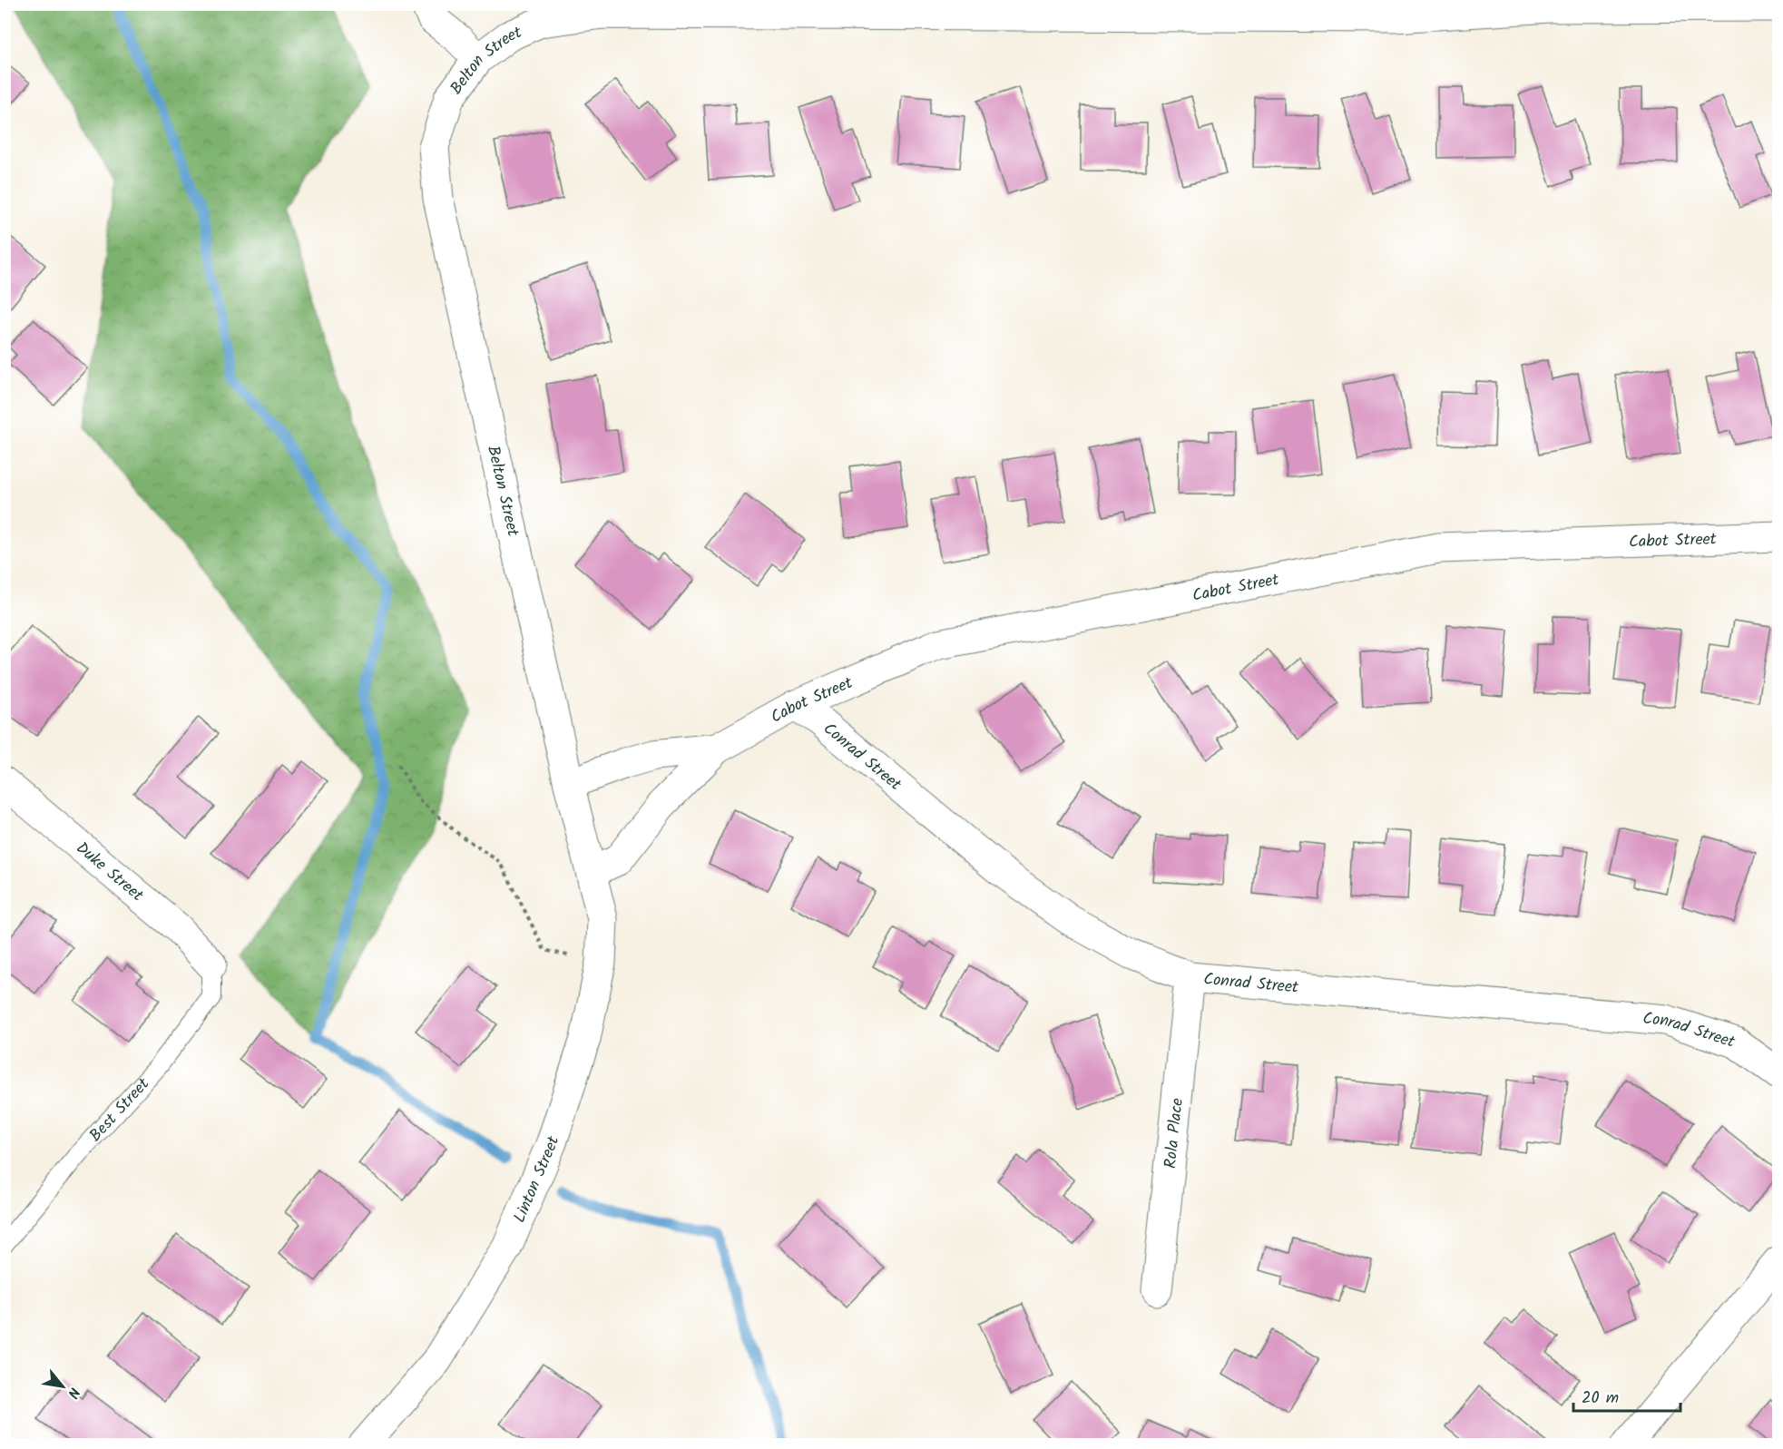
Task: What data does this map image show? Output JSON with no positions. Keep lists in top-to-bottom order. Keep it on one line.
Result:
{"streets":{"street":["Belton Street","Cabot Street","Conrad Street","Duke Street","Rola Place","Linton Street"],"lane":["Best Street"]},"crossings":[["Belton Street","Cabot Street"],["Belton Street","Linton Street"],["Cabot Street","Conrad Street"],["Cabot Street","Linton Street"],["Conrad Street","Rola Place"],["Duke Street","Best Street"]],"scale_bar":"20 m","north":"bottom right"}
